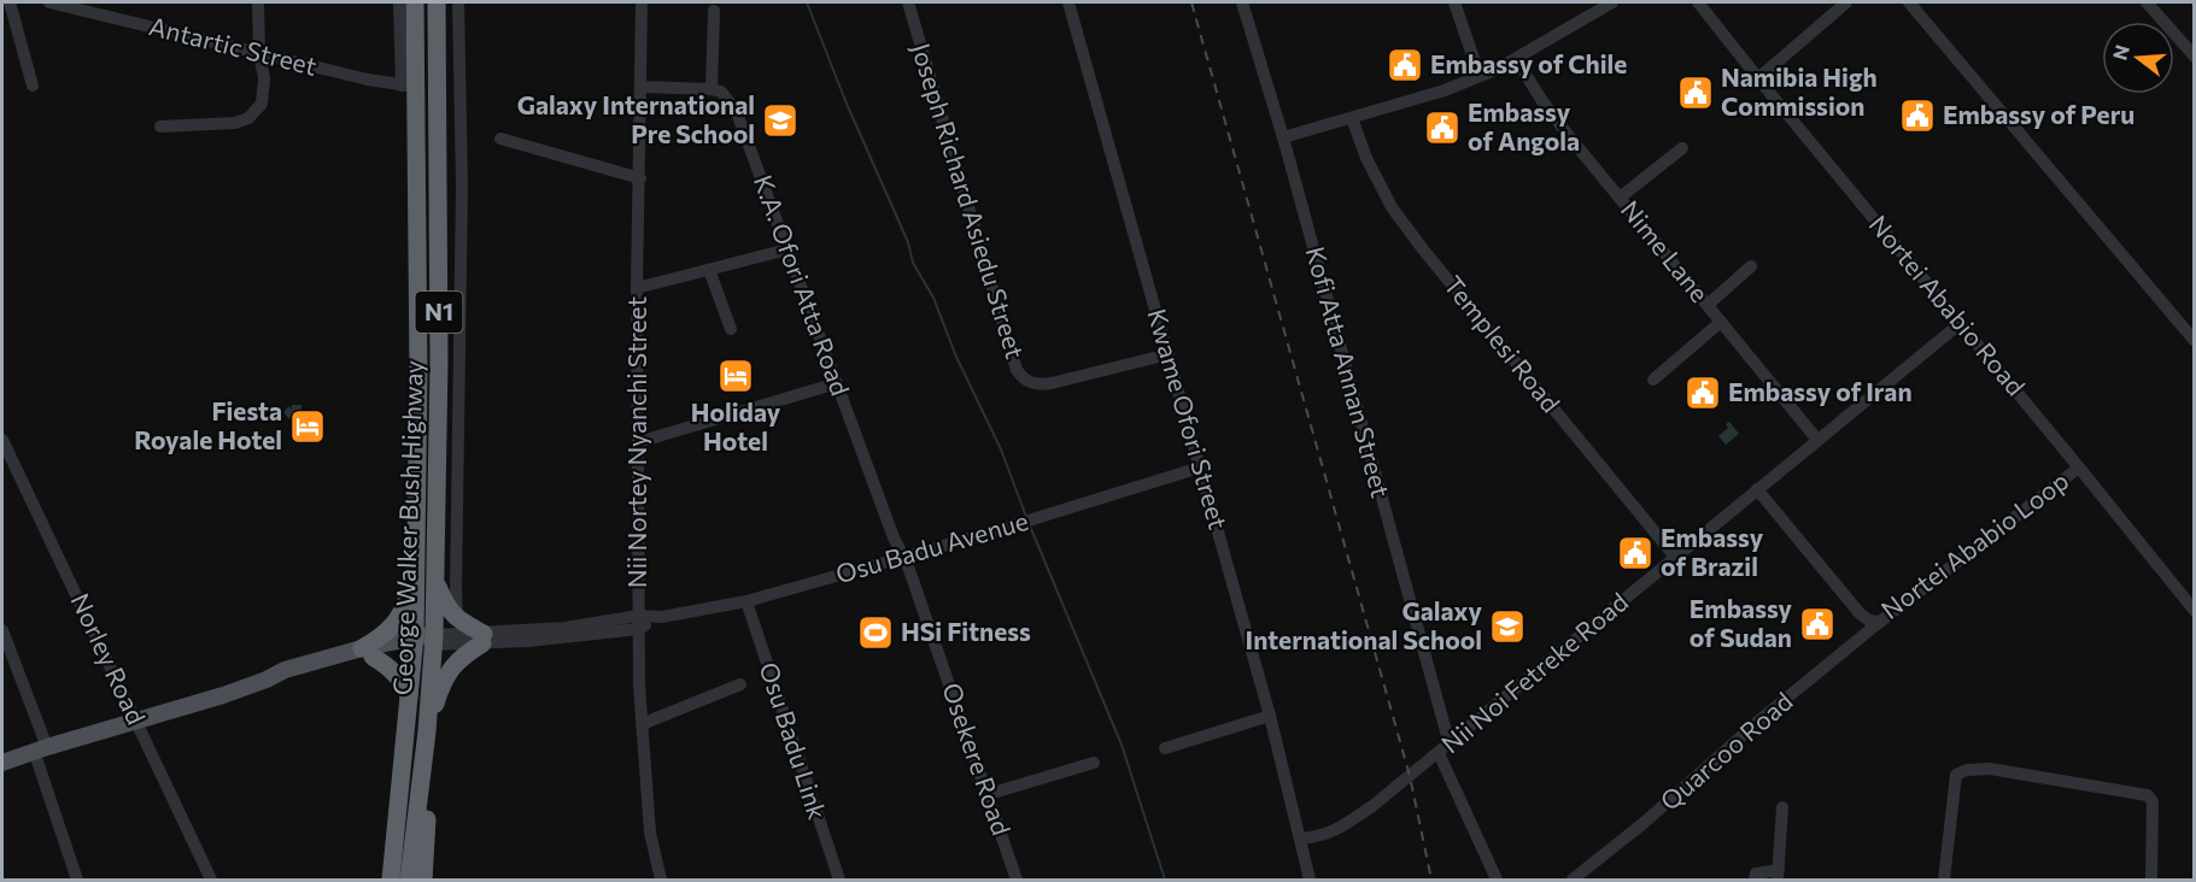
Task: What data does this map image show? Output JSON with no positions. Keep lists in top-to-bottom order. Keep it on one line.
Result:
{"streets":{"highway":["N1","George Walker Bush Highway"],"street":["Antartic Street","Joseph Richard Asiedu Street","Nime Lane","K.A. Ofori Atta Road","Nortei Ababio Road","Templesi Road","Kofi Atta Annan Street","Kwame Ofori Street","Nii Nortey Nyanchi Street","Nortei Ababio Loop","Osu Badu Avenue","Norley Road","Nii Noi Fetreke Road","Osu Badu Link","Quarcoo Road","Osekere Road"]},"crossings":[["Antartic Street","N1"],["Antartic Street","George Walker Bush Highway"],["Joseph Richard Asiedu Street","Kwame Ofori Street"],["Nime Lane","Nii Noi Fetreke Road"],["K.A. Ofori Atta Road","Osu Badu Avenue"],["K.A. Ofori Atta Road","Osekere Road"],["Nortei Ababio Road","Nortei Ababio Loop"],["Nortei Ababio Road","Nii Noi Fetreke Road"],["N1","George Walker Bush Highway"],["Templesi Road","Nii Noi Fetreke Road"],["Kofi Atta Annan Street","Nii Noi Fetreke Road"],["Kwame Ofori Street","Osu Badu Avenue"],["Kwame Ofori Street","Nii Noi Fetreke Road"],["Nii Nortey Nyanchi Street","Osu Badu Avenue"],["George Walker Bush Highway","Osu Badu Avenue"],["Nortei Ababio Loop","Nii Noi Fetreke Road"],["Nortei Ababio Loop","Quarcoo Road"],["Osu Badu Avenue","Osu Badu Link"],["Osu Badu Avenue","Osekere Road"]],"places":{"public building":["Embassy of Chile","Namibia High Commission","Embassy of Peru","Embassy of Angola","Embassy of Iran","Embassy of Brazil","Embassy of Sudan"],"school or university":["Galaxy International Pre School","Galaxy International School"],"hotel":["Holiday Hotel","Fiesta Royale Hotel"],"sports":["HSi Fitness"]},"north":"left"}
